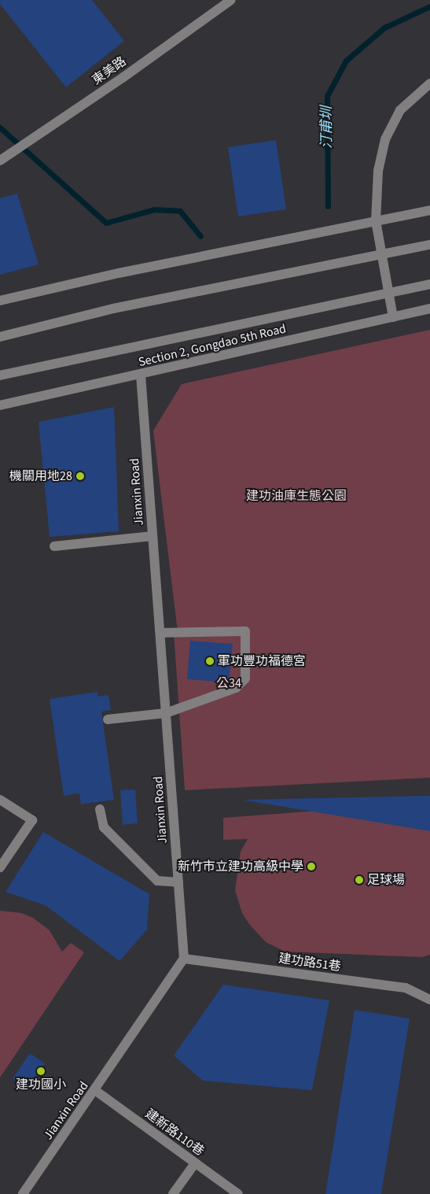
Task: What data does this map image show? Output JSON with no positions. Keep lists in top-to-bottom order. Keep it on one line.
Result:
{"streets":{"street":["東美路","Section 2, Gongdao 5th Road","Jianxin Road","建功路51巷","建新路110巷"]},"crossings":[["Section 2, Gongdao 5th Road","Jianxin Road"],["Jianxin Road","建功路51巷"],["Jianxin Road","建新路110巷"]],"water":["汀甫圳"],"parks":["建功油庫生態公園","公34"],"places":["機關用地28","軍功豐功福德宮","新竹市立建功高級中學","足球場","建功國小"]}
